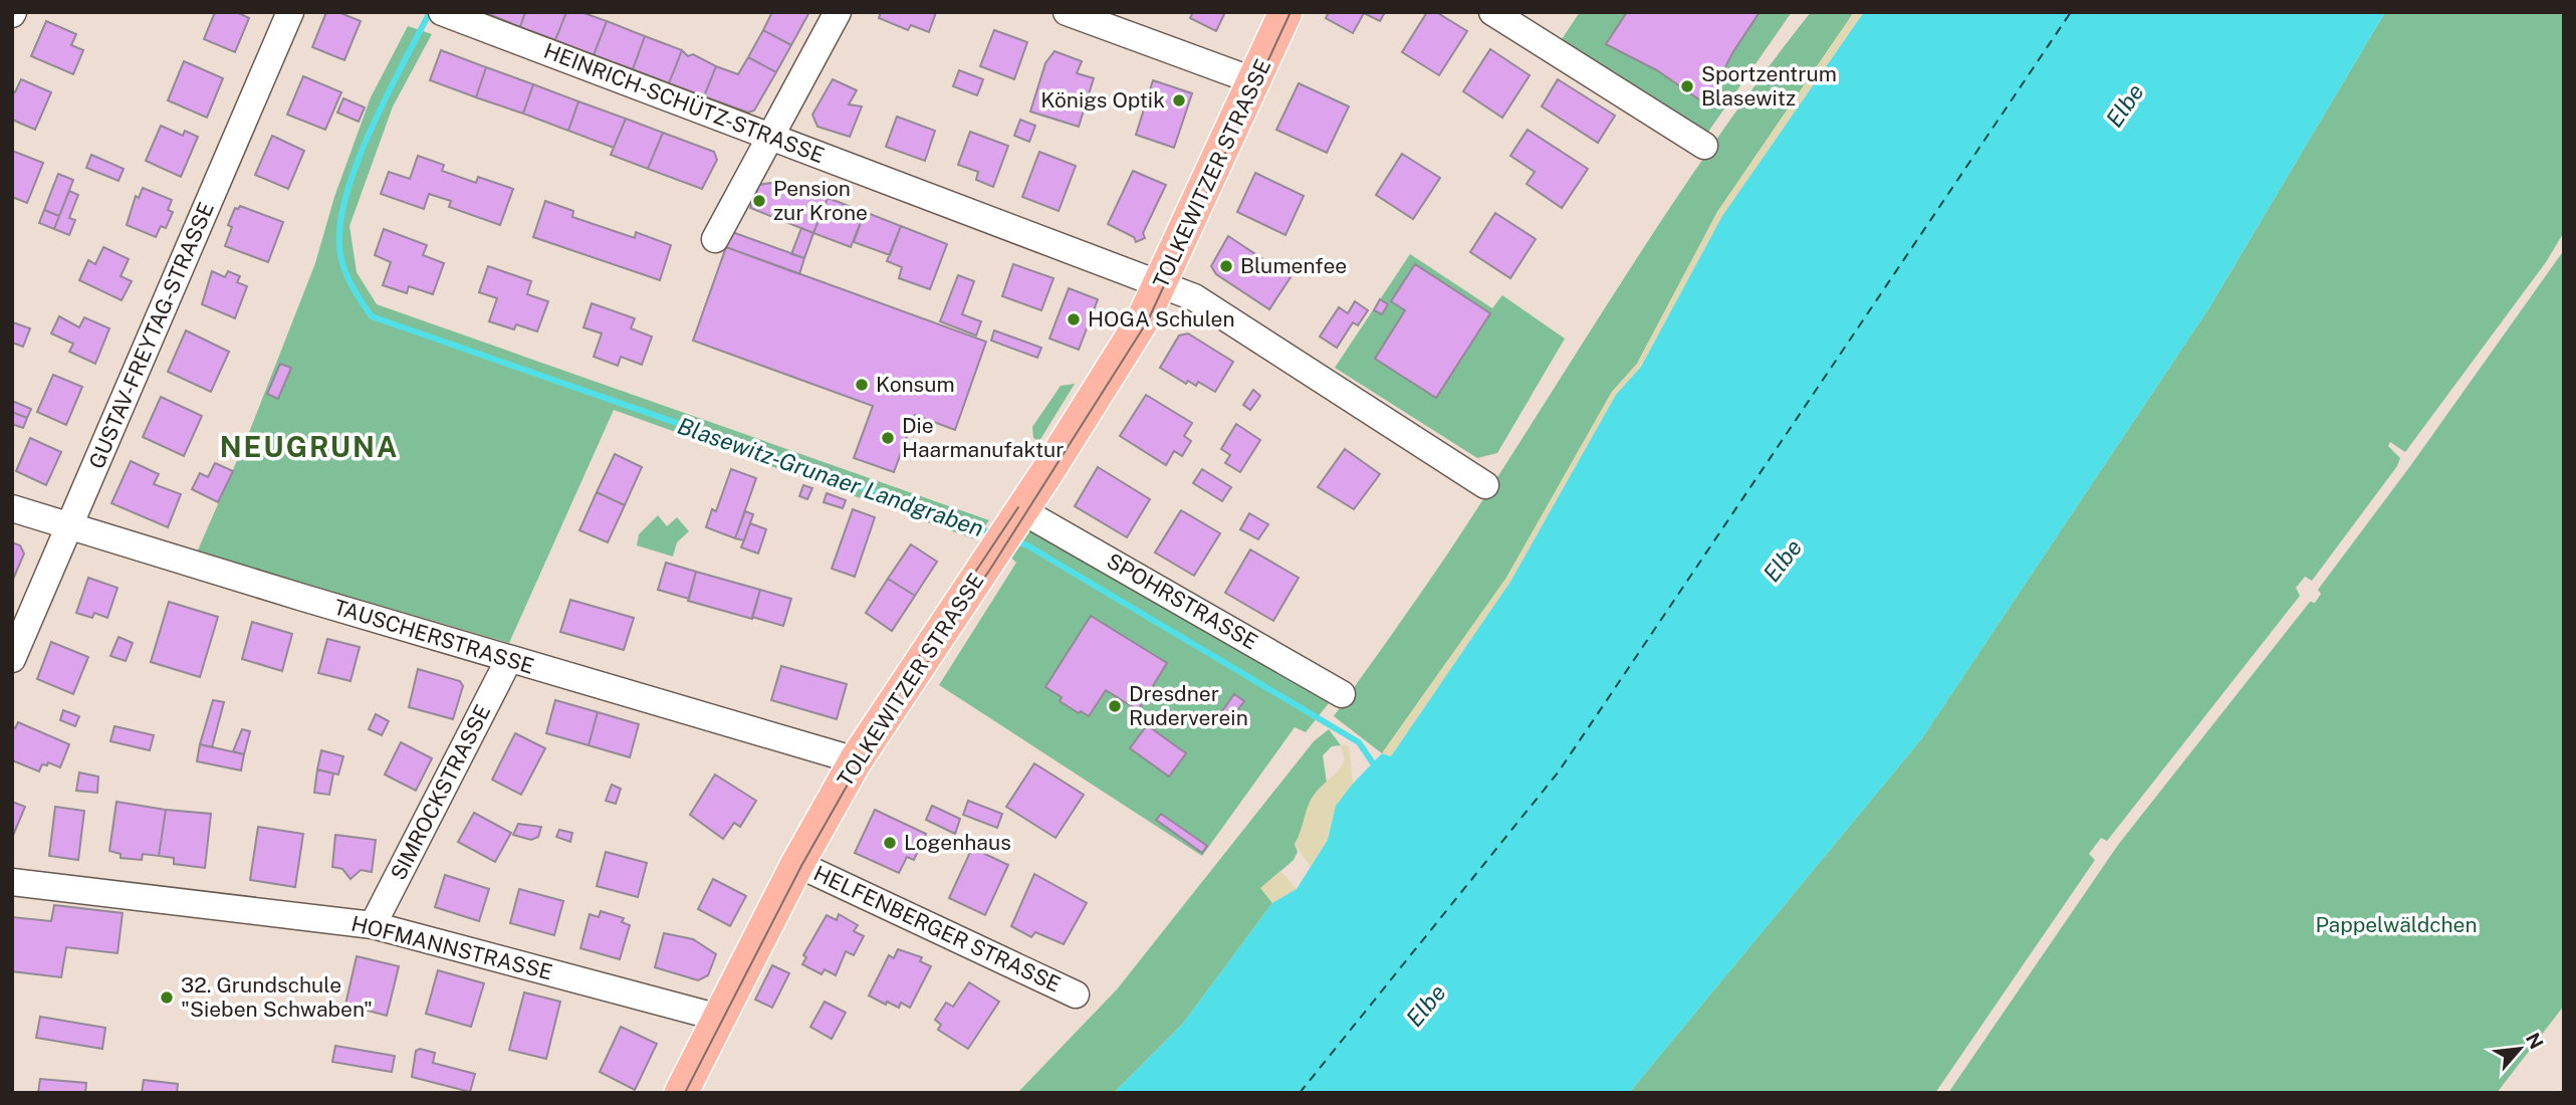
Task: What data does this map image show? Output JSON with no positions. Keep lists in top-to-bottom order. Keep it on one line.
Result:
{"streets":{"main road":["TOLKEWITZER STRASSE"],"street":["HEINRICH-SCHÜTZ-STRASSE","GUSTAV-FREYTAG-STRASSE","SPOHRSTRASSE","TAUSCHERSTRASSE","SIMROCKSTRASSE","HELFENBERGER STRASSE","HOFMANNSTRASSE"]},"crossings":[["HEINRICH-SCHÜTZ-STRASSE","TOLKEWITZER STRASSE"],["TOLKEWITZER STRASSE","SPOHRSTRASSE"],["TOLKEWITZER STRASSE","TAUSCHERSTRASSE"],["TOLKEWITZER STRASSE","HELFENBERGER STRASSE"],["TOLKEWITZER STRASSE","HOFMANNSTRASSE"],["GUSTAV-FREYTAG-STRASSE","TAUSCHERSTRASSE"],["TAUSCHERSTRASSE","SIMROCKSTRASSE"],["SIMROCKSTRASSE","HOFMANNSTRASSE"]],"districts":["NEUGRUNA"],"water":["Elbe","Blasewitz‐Grunaer Landgraben"],"parks":["Pappelwäldchen"],"places":["Sportzentrum Blasewitz","Königs Optik","Pension zur Krone","Blumenfee","HOGA Schulen","Konsum","Die Haarmanufaktur","Dresdner Ruderverein","Logenhaus","32. Grundschule \"Sieben Schwaben\""],"north":"top right"}
